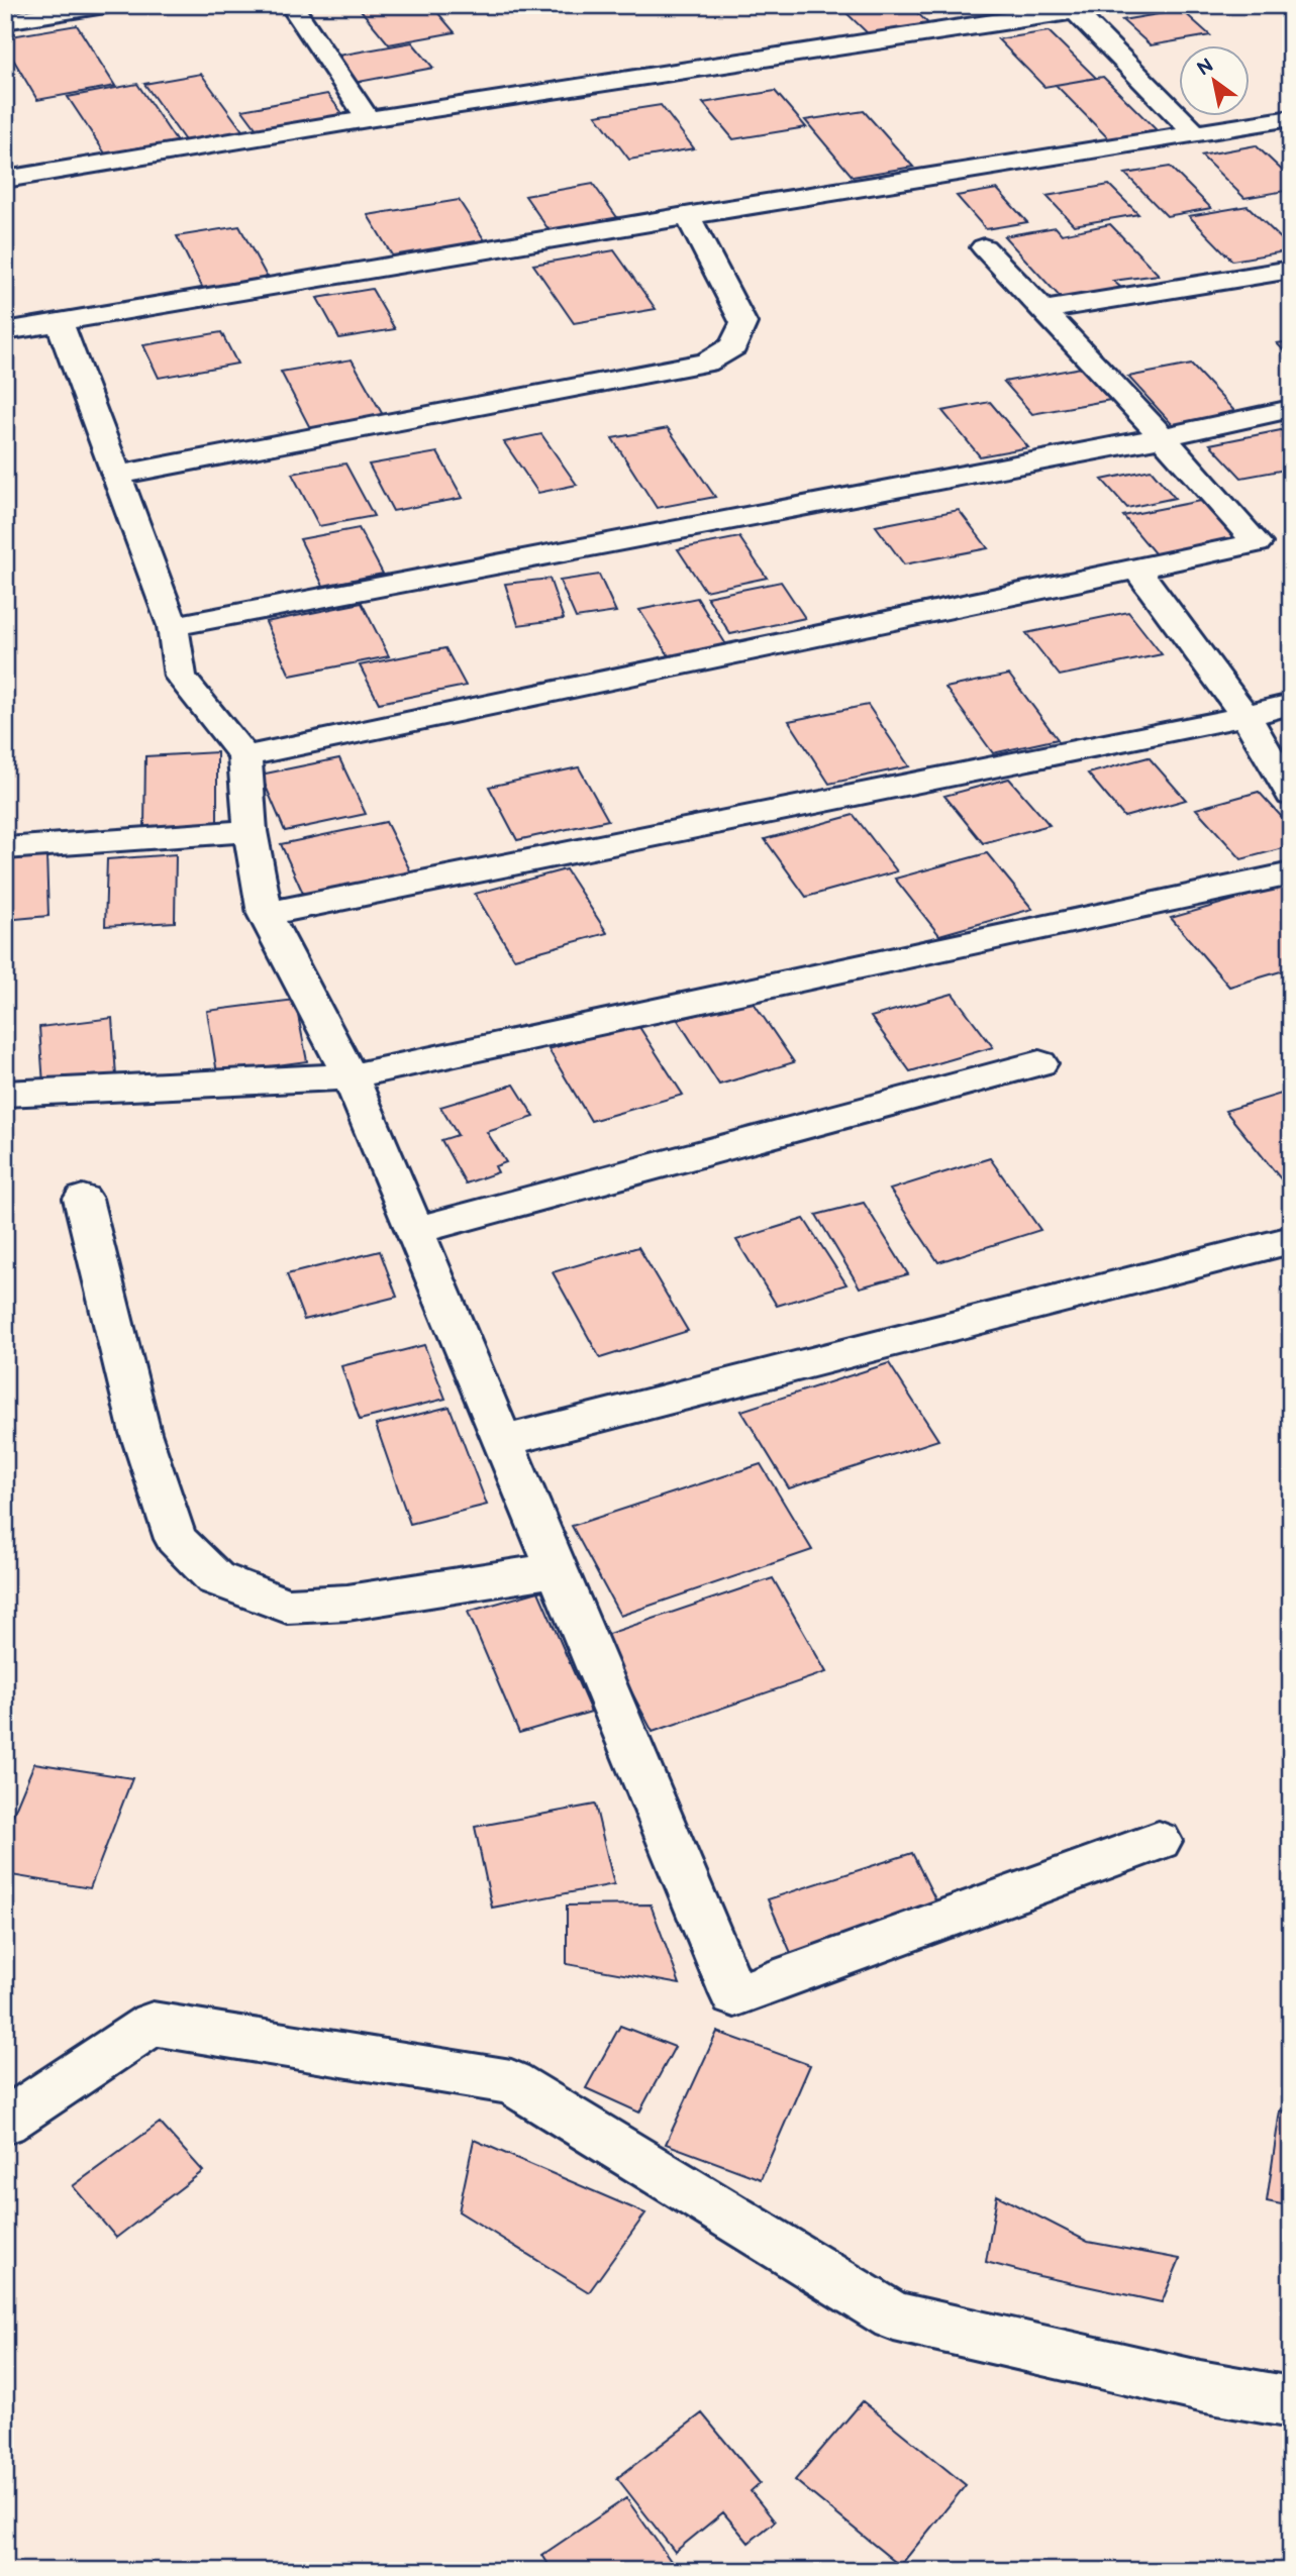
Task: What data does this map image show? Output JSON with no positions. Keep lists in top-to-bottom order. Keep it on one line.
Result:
{"north":"top left"}
